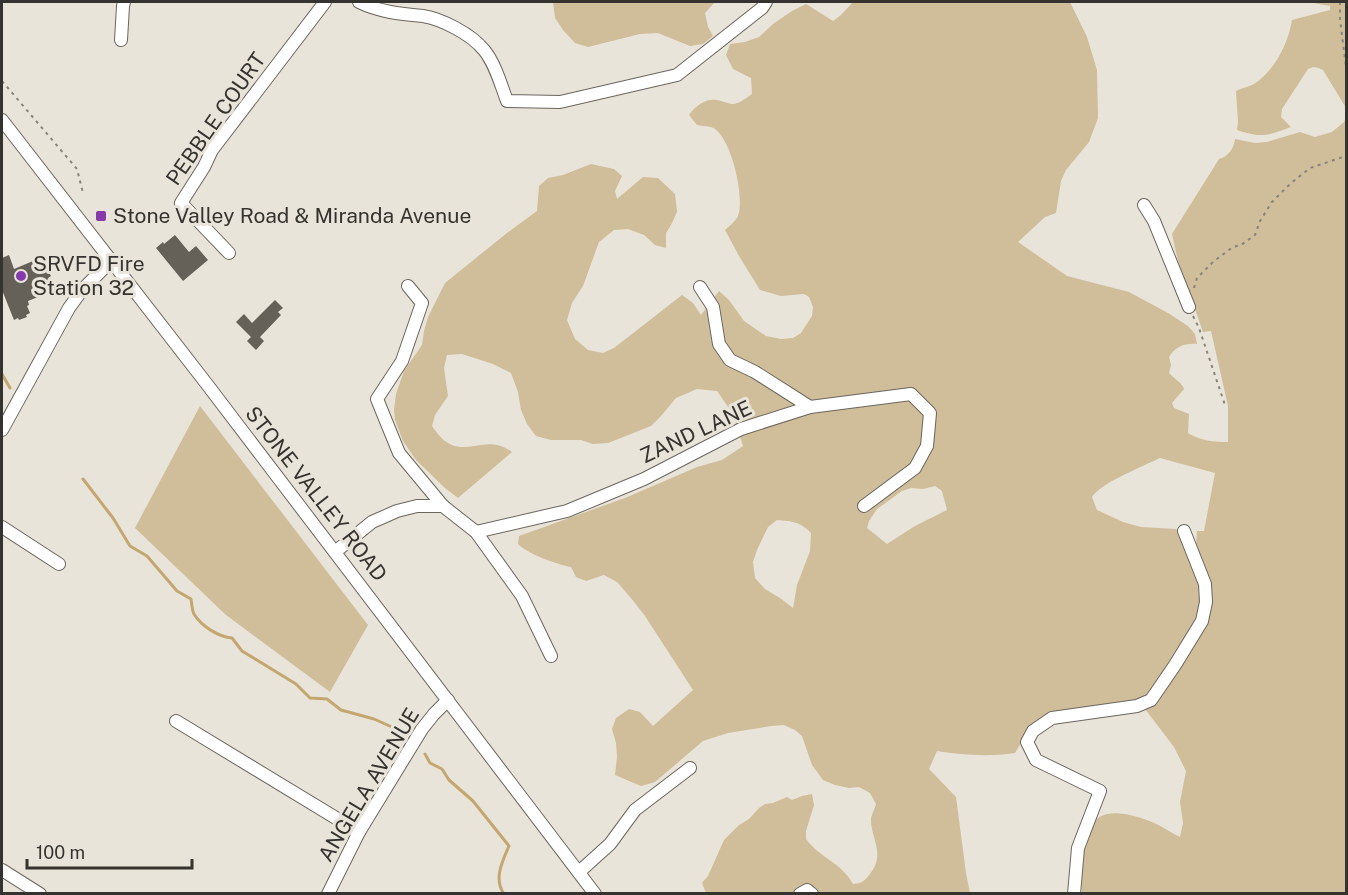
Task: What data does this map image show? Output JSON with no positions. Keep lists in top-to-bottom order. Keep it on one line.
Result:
{"streets":{"street":["PEBBLE COURT","ZAND LANE","STONE VALLEY ROAD","ANGELA AVENUE"]},"crossings":[["STONE VALLEY ROAD","ANGELA AVENUE"]],"places":{"transit":["Stone Valley Road & Miranda Avenue"],"other":["SRVFD Fire Station 32"]},"scale_bar":"100 m"}
